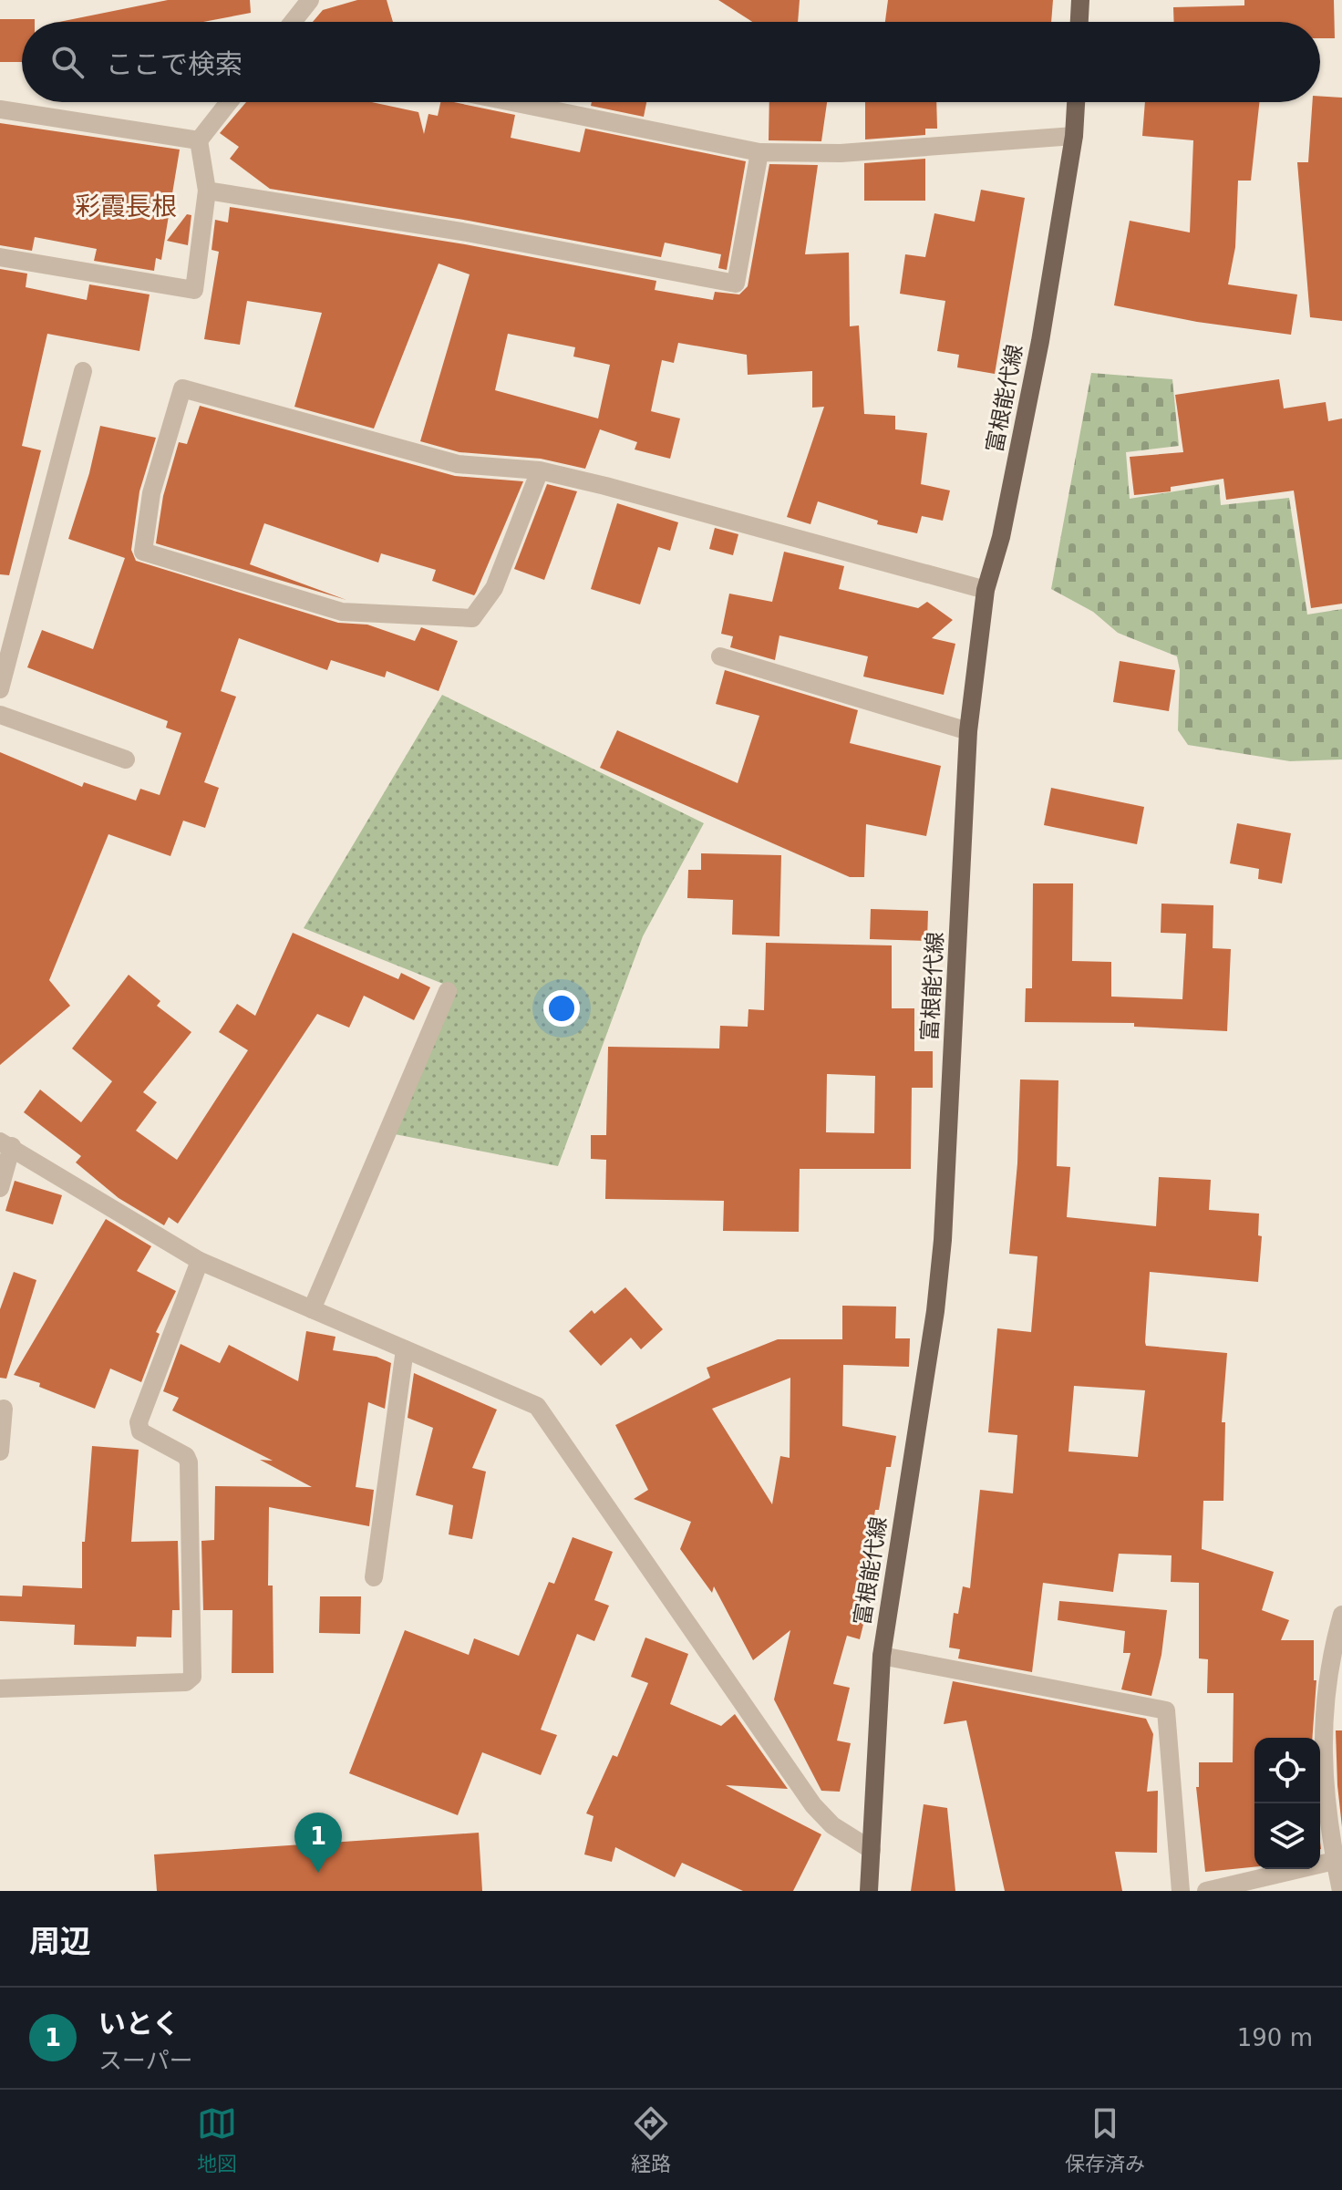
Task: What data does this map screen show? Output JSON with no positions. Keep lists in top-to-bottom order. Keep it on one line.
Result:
{"streets":{"main road":["富根能代線"]},"districts":["彩霞長根"],"page":{"search":"ここで検索","pins":"1","heading":"周辺","list":[{"mark":"1","name":"いとく","note":"スーパー","value":"190 m"}],"nav":["地図","経路","保存済み"]}}
